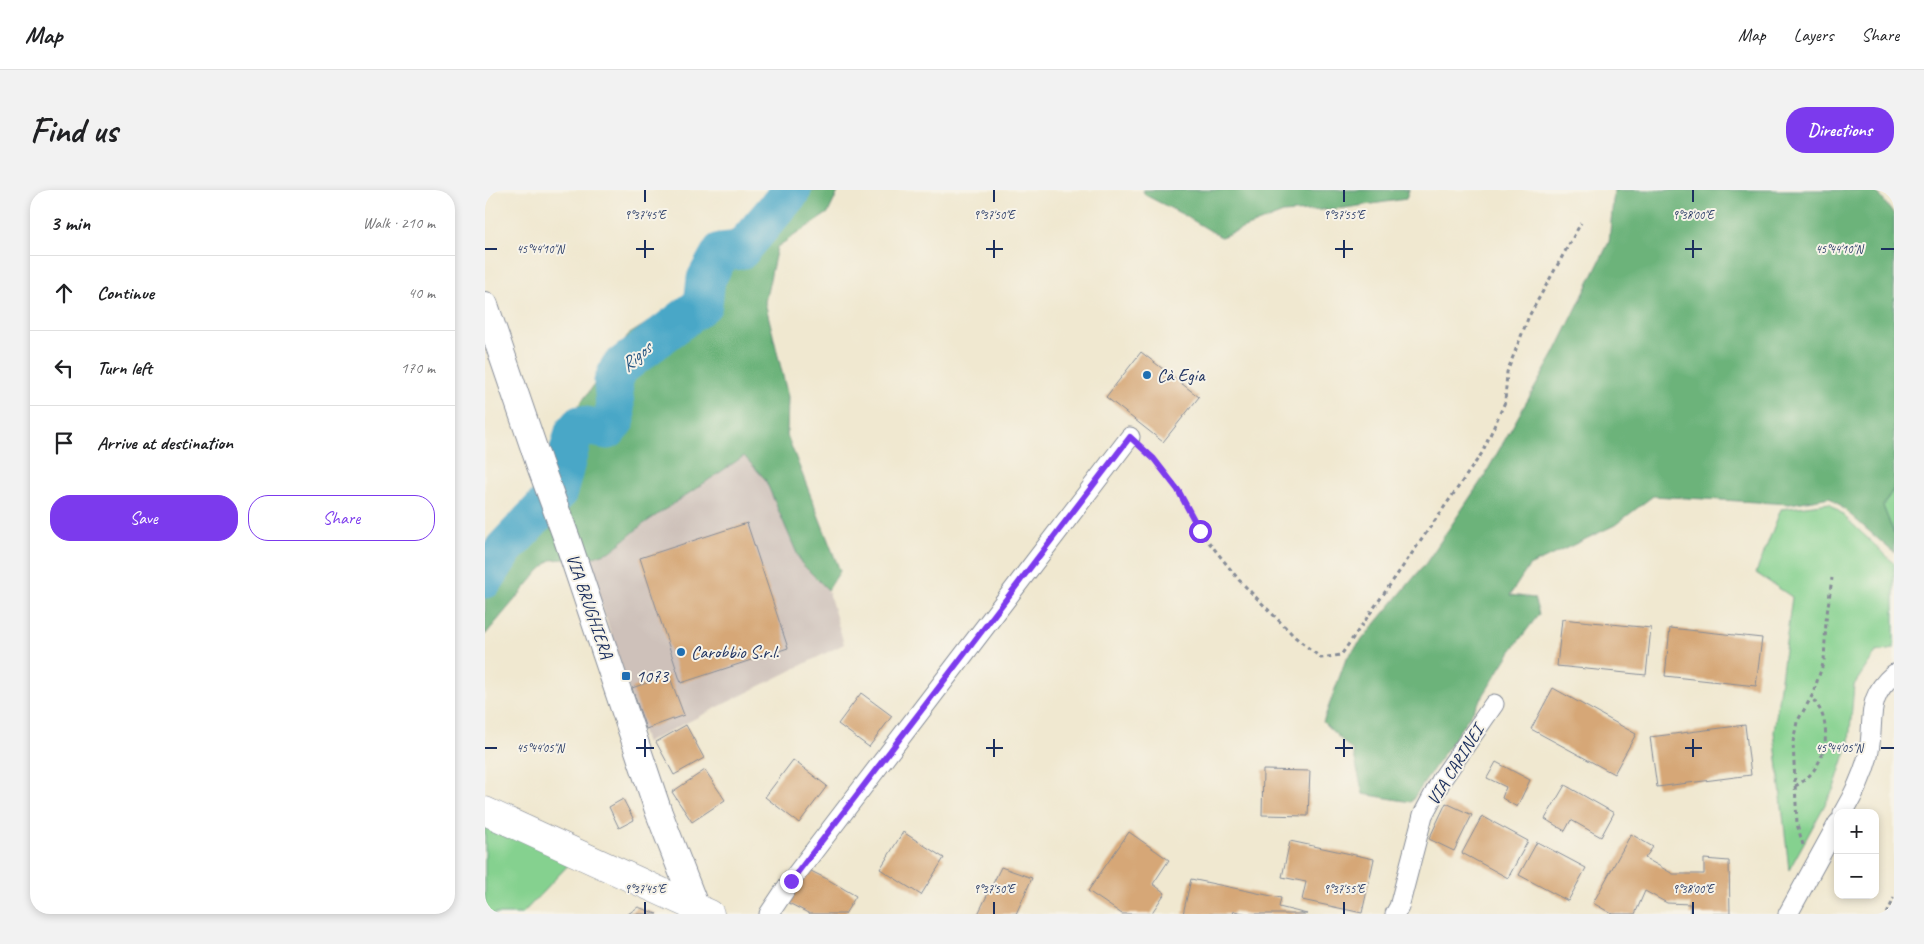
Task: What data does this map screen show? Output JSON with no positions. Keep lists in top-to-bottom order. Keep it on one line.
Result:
{"streets":{"main road":["VIA BRUGHIERA"],"street":["VIA CARINEI"]},"water":["Rigos"],"places":{"other":["Cà Egia","Carobbio S.r.l."],"transit":["1073"]},"page":{"header":"Map","nav":["Map","Layers","Share"],"buttons":["Directions",["Save","Share"]],"title":"Find us","heading":["3 min","Walk · 210 m"],"list":[["Continue","40 m"],["Turn left","170 m"],"Arrive at destination"],"map_buttons":["+","−"]},"coordinates":["9°37'45\"E","9°37'50\"E","9°37'55\"E","9°38'00\"E","45°44'10\"N","45°44'05\"N"]}
